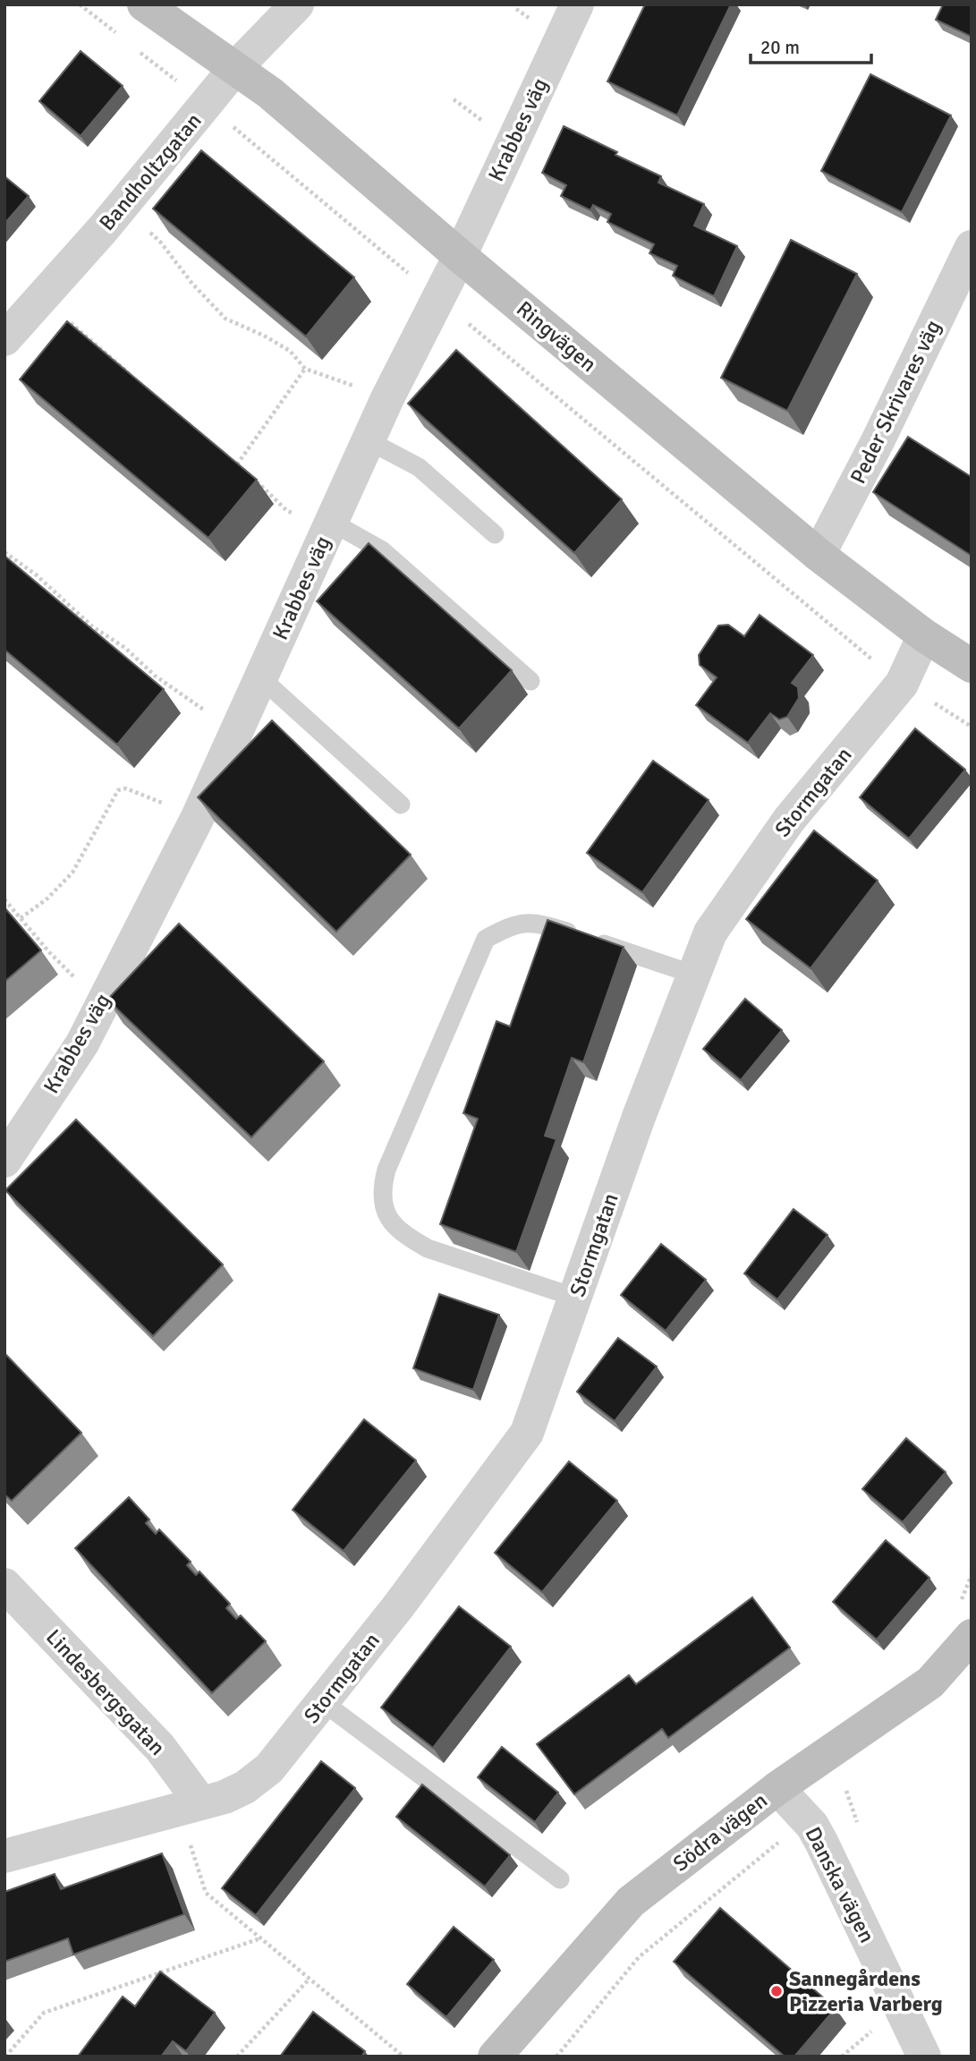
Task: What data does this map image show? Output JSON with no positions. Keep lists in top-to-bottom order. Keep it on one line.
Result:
{"streets":{"street":["Krabbes väg","Bandholtzgatan","Ringvägen","Peder Skrivares väg","Stormgatan","Lindesbergsgatan","Södra vägen","Danska vägen"]},"crossings":[["Krabbes väg","Ringvägen"],["Bandholtzgatan","Ringvägen"],["Ringvägen","Peder Skrivares väg"],["Ringvägen","Stormgatan"],["Stormgatan","Lindesbergsgatan"],["Södra vägen","Danska vägen"]],"places":["Sannegårdens Pizzeria Varberg"],"scale_bar":"20 m"}
